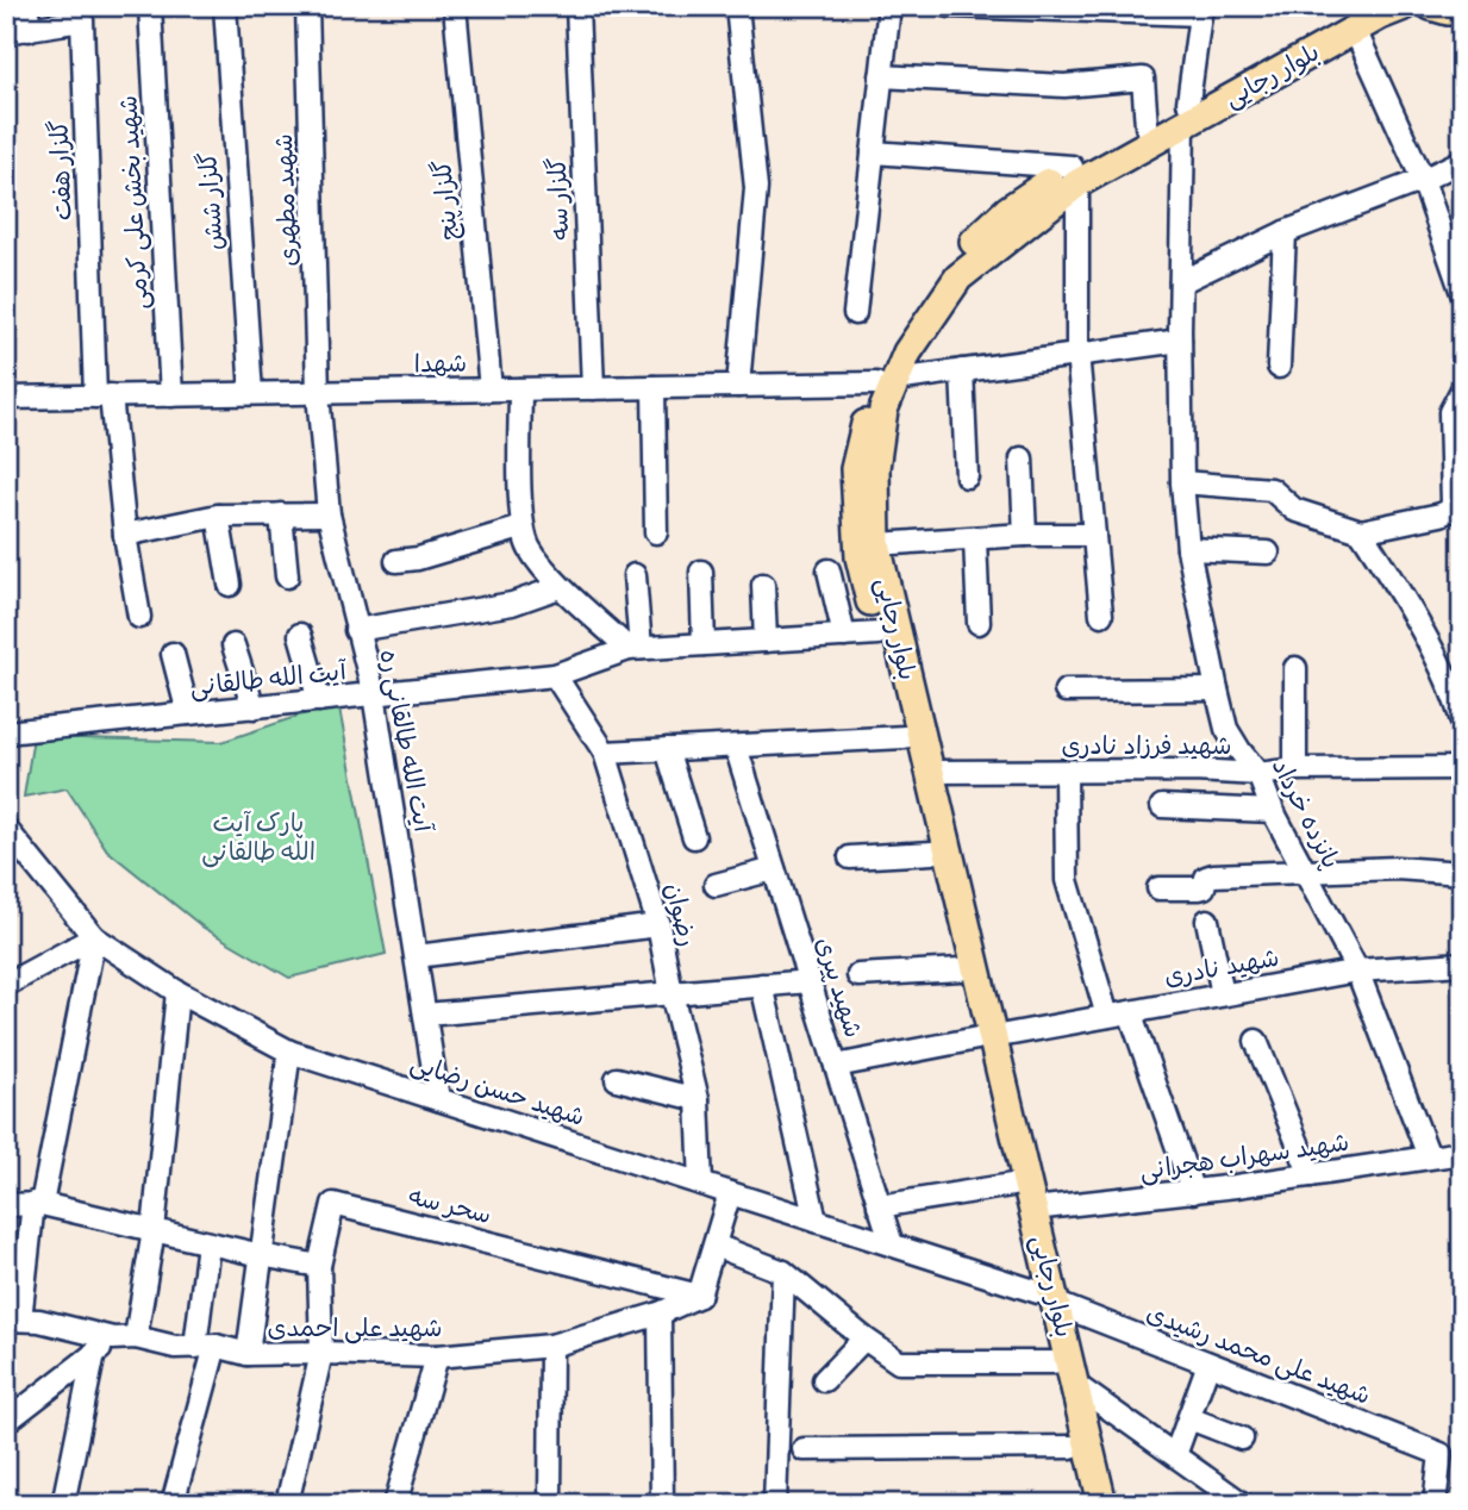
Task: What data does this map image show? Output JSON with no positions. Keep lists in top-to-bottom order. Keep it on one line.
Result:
{"streets":{"main road":["بلوار رجایی"],"street":["گلزار هفت","گلزار سه","شهید مطهری","گلزار پنج","گلزار شش","شهید بخش علی کرمی","شهدا","آیت الله طالقانی","آیت الله طالقانی ره","شهید فرزاد نادری","پانزده خرداد","رضوان","شهید نادری","شهید پیری","شهید حسن رضایی","شهید سهراب هجرانی","سحر سه","شهید علی احمدی","شهید علی محمد رشیدی"]},"crossings":[["بلوار رجایی","شهدا"],["بلوار رجایی","آیت الله طالقانی"],["بلوار رجایی","شهید فرزاد نادری"],["بلوار رجایی","پانزده خرداد"],["بلوار رجایی","شهید نادری"],["بلوار رجایی","شهید حسن رضایی"],["بلوار رجایی","شهید سهراب هجرانی"],["بلوار رجایی","شهید علی محمد رشیدی"],["گلزار هفت","شهدا"],["گلزار سه","شهدا"],["شهید مطهری","شهدا"],["شهید مطهری","آیت الله طالقانی ره"],["گلزار پنج","شهدا"],["گلزار شش","شهدا"],["شهید بخش علی کرمی","شهدا"],["شهدا","آیت الله طالقانی ره"],["شهدا","پانزده خرداد"],["آیت الله طالقانی","آیت الله طالقانی ره"],["آیت الله طالقانی","رضوان"],["آیت الله طالقانی ره","شهید حسن رضایی"],["شهید فرزاد نادری","پانزده خرداد"],["پانزده خرداد","شهید نادری"],["پانزده خرداد","شهید سهراب هجرانی"],["رضوان","شهید حسن رضایی"],["شهید نادری","شهید پیری"],["شهید پیری","شهید حسن رضایی"],["شهید حسن رضایی","شهید علی محمد رشیدی"],["سحر سه","شهید علی احمدی"]],"parks":["پارک آیت الله طالقانی"]}
